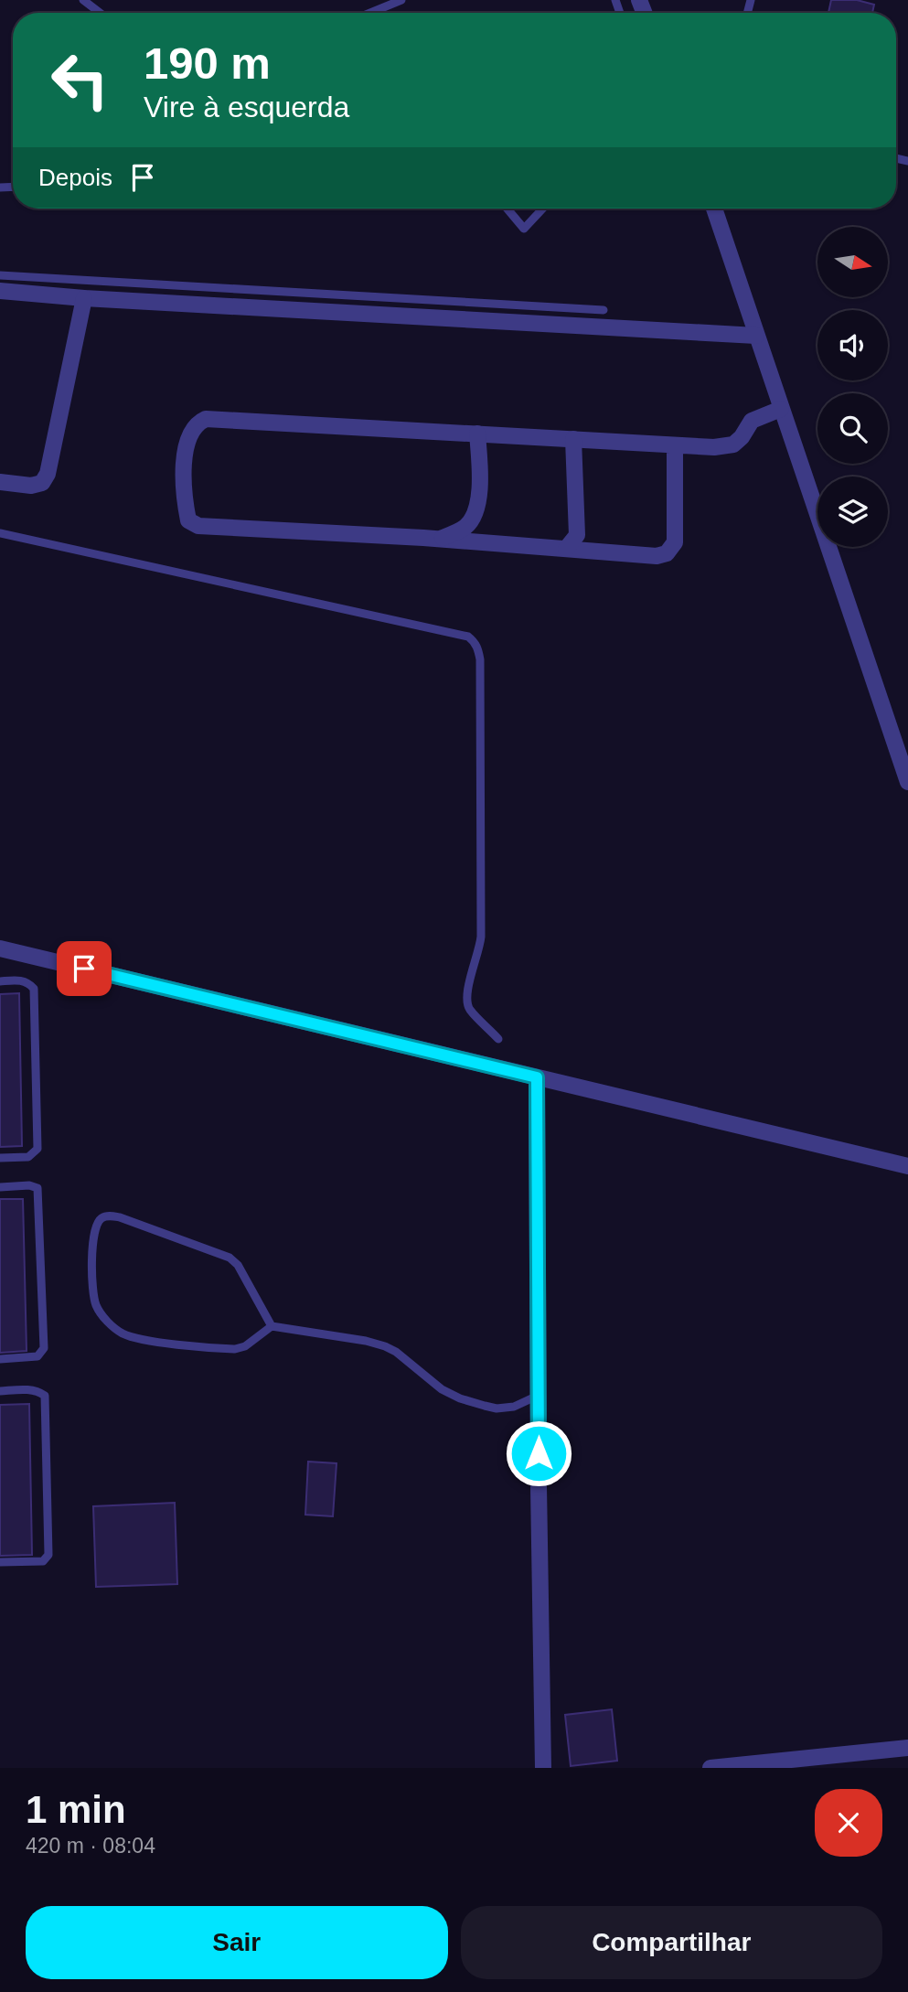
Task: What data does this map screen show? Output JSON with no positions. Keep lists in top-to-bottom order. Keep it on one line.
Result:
{"north":"right","page":{"turn":["190 m","Vire à esquerda"],"then":"Depois","heading":["1 min","420 m · 08:04"],"buttons":["Sair","Compartilhar"]}}
